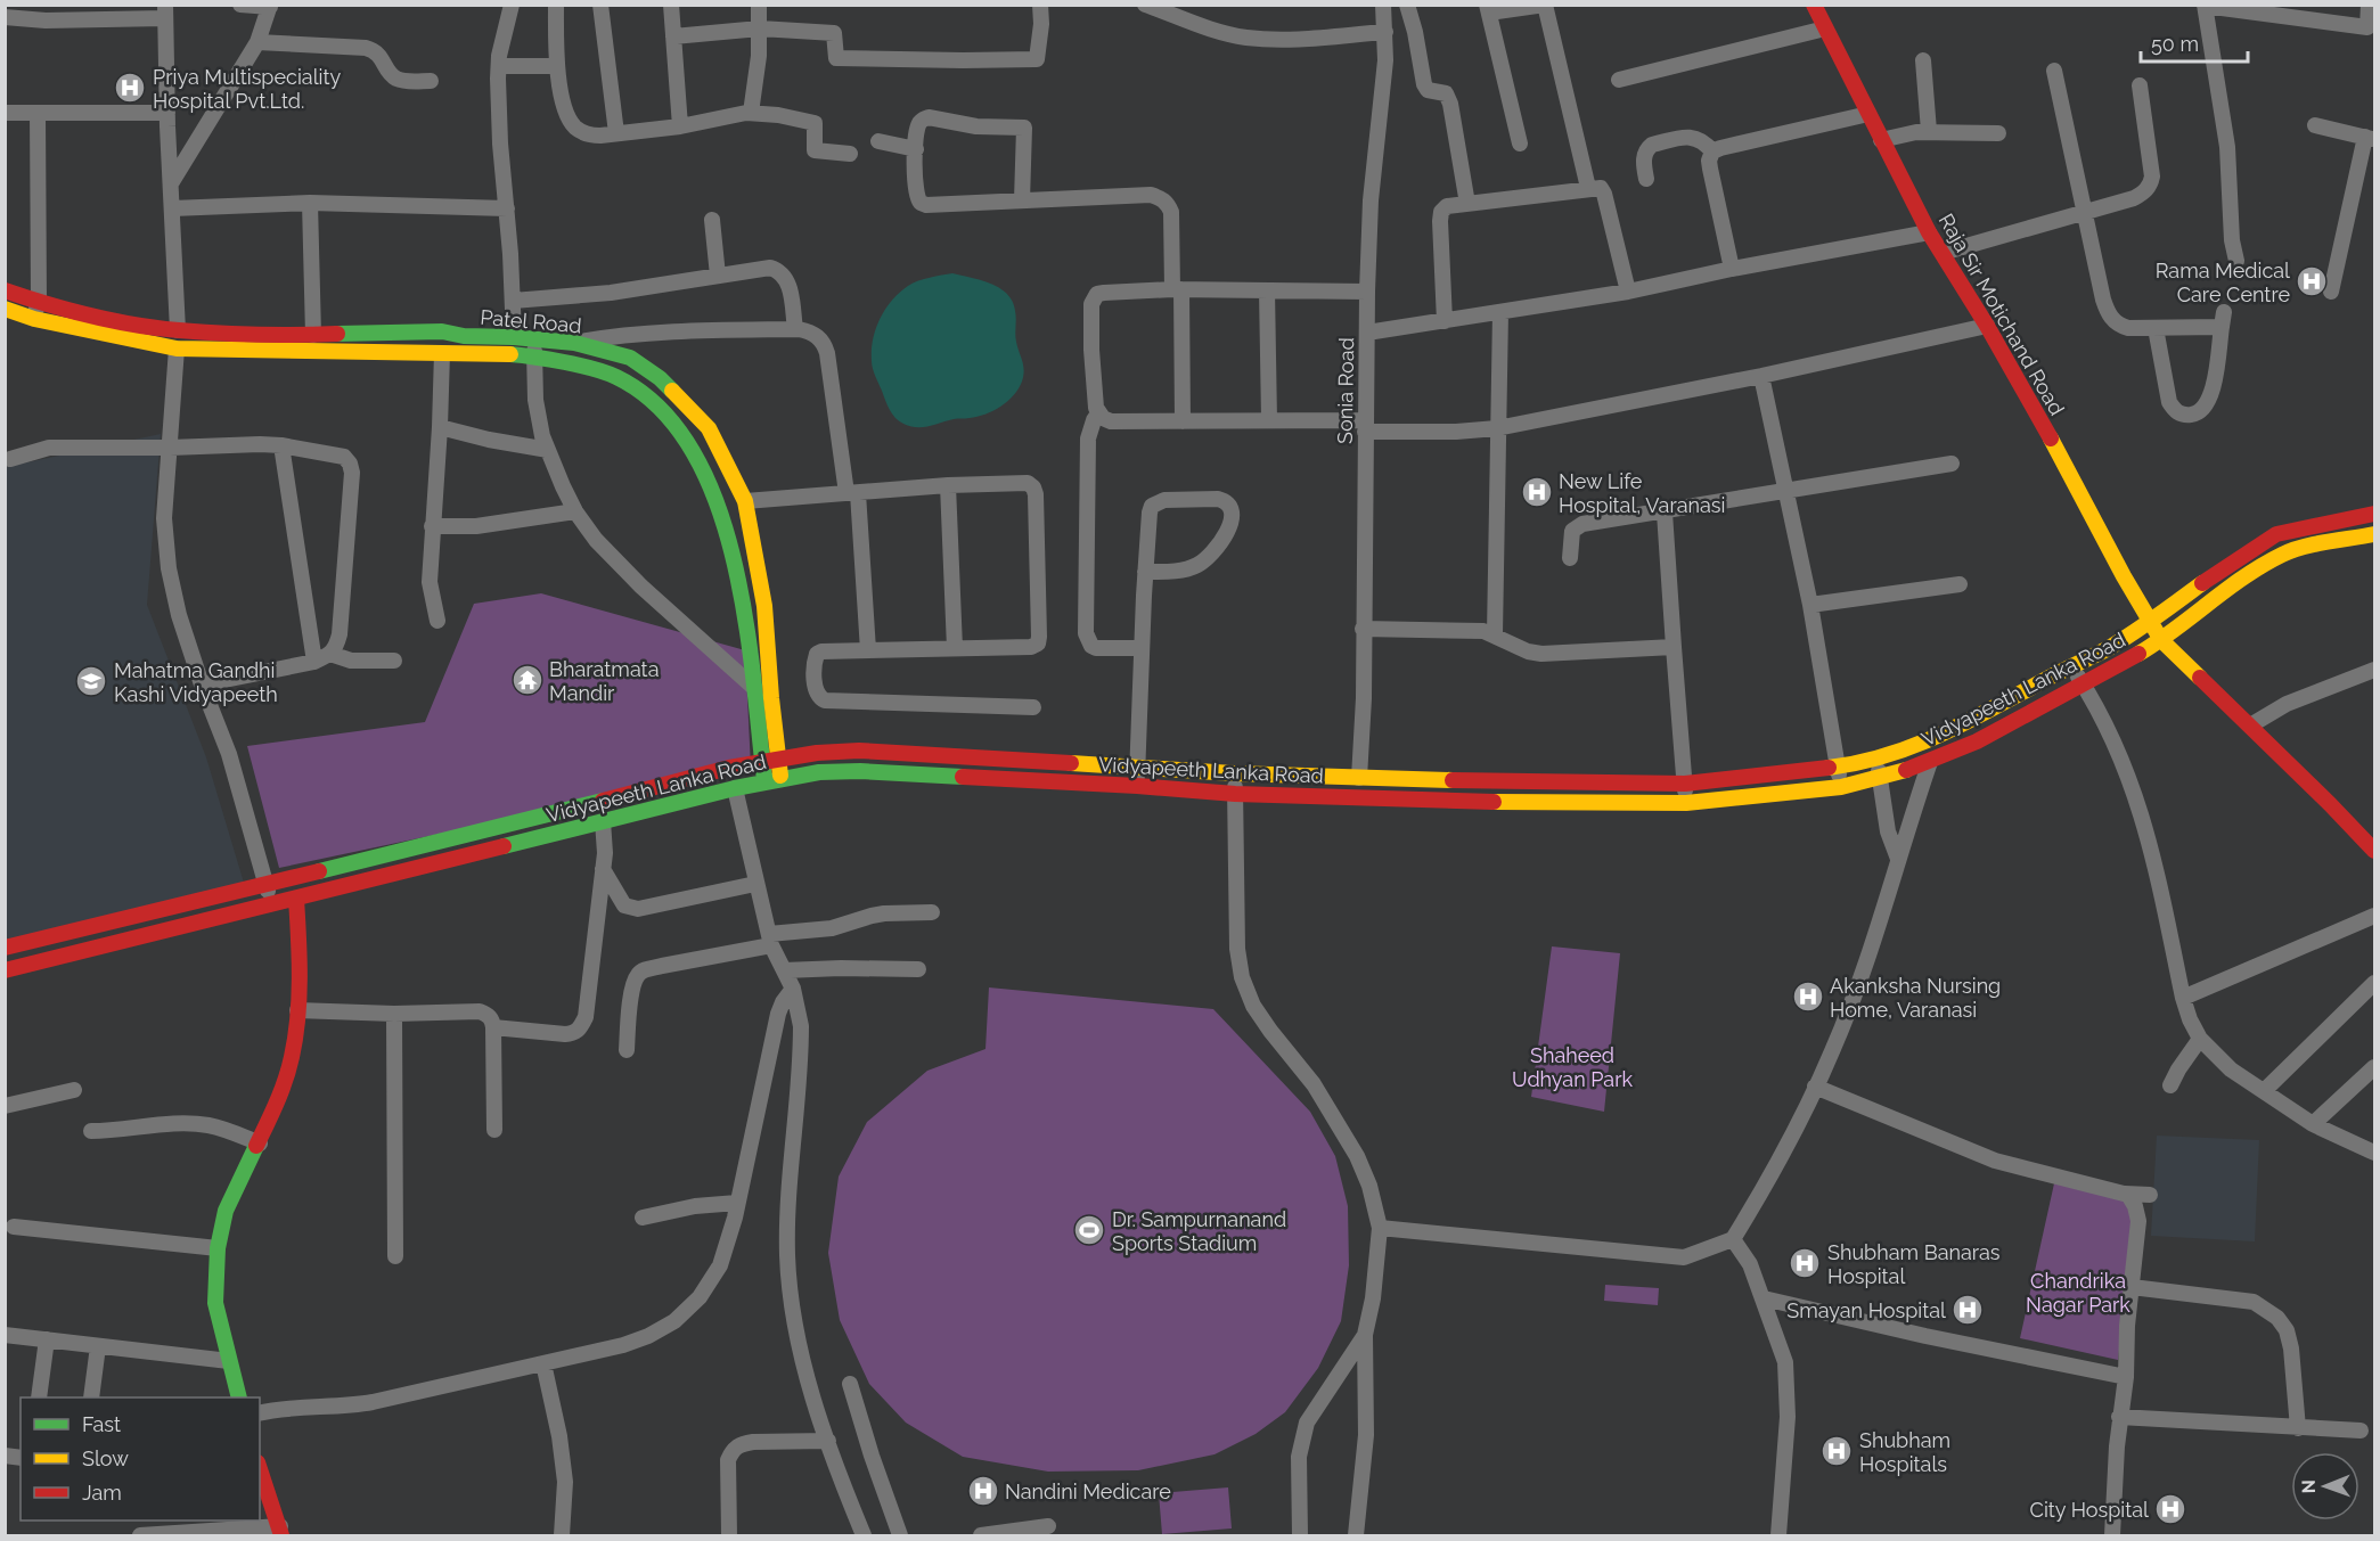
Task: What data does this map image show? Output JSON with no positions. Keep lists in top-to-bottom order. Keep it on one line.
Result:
{"streets":{"main road":["Raja Sir Motichand Road","Patel Road","Vidyapeeth Lanka Road"],"street":["Sonia Road"]},"crossings":[["Raja Sir Motichand Road","Vidyapeeth Lanka Road"],["Patel Road","Vidyapeeth Lanka Road"],["Sonia Road","Vidyapeeth Lanka Road"]],"parks":["Shaheed Udhyan Park","Chandrika Nagar Park"],"places":{"hospital":["Priya Multispeciality Hospital Pvt.Ltd.","Rama Medical Care Centre","New Life Hospital, Varanasi","Akanksha Nursing Home, Varanasi","Shubham Banaras Hospital","Smayan Hospital","Shubham Hospitals","Nandini Medicare","City Hospital"],"temple":["Bharatmata Mandir"],"school or university":["Mahatma Gandhi Kashi Vidyapeeth"],"sports":["Dr. Sampurnanand Sports Stadium"]},"legend":["Fast","Slow","Jam"],"scale_bar":"50 m","north":"left"}
